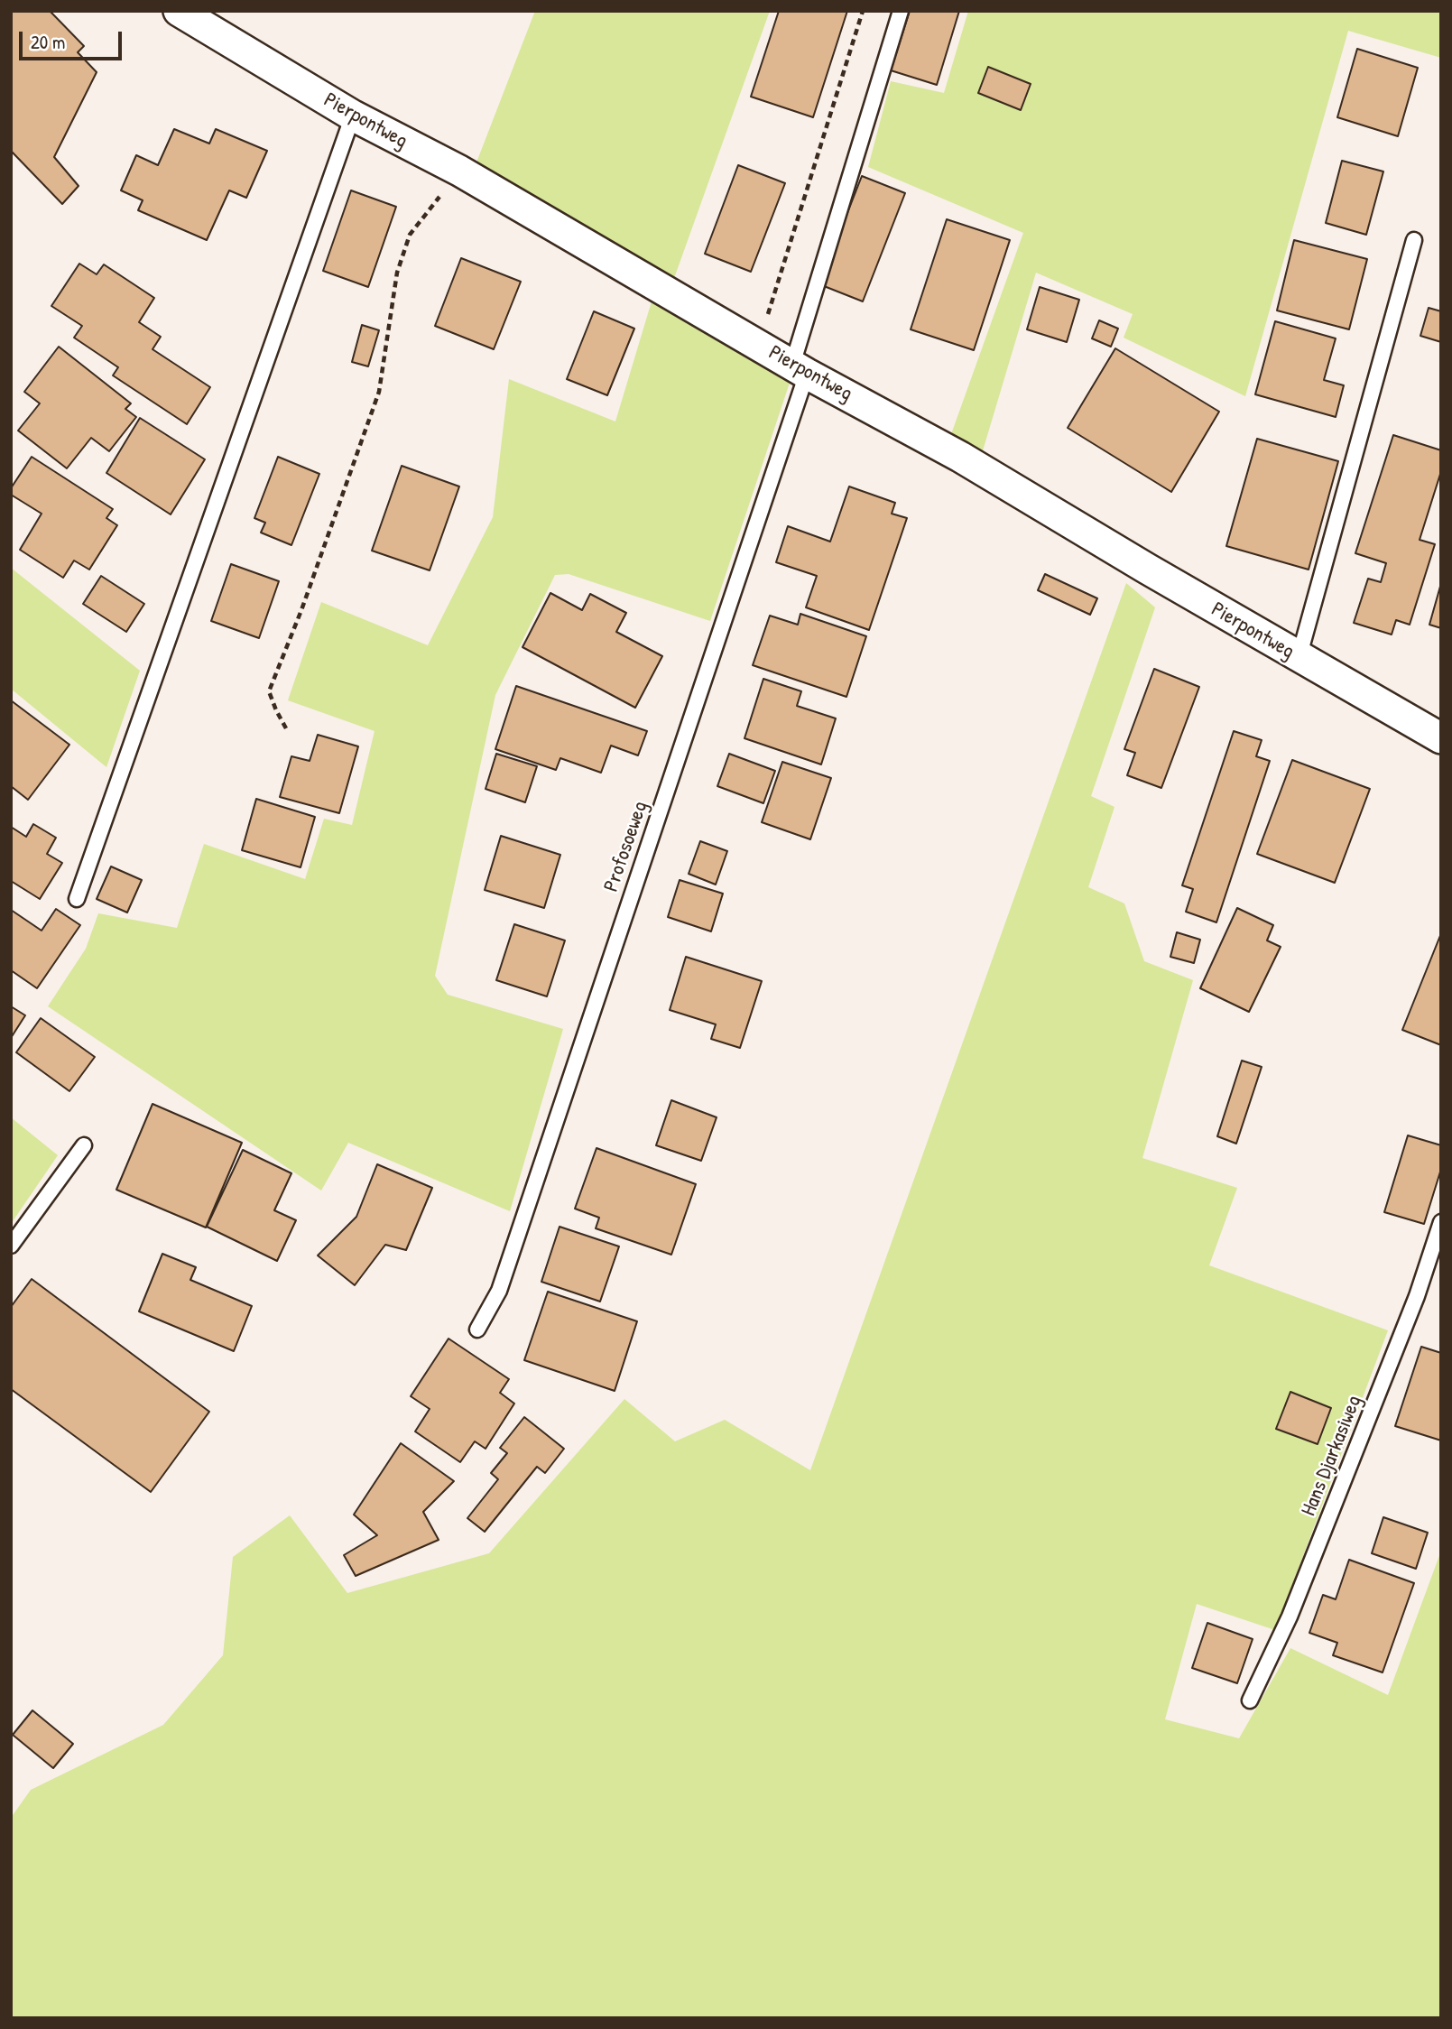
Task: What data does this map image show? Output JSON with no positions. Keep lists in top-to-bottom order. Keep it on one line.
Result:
{"streets":{"street":["Pierpontweg"],"lane":["Profosoeweg","Hans Djarkasiweg"]},"crossings":[["Pierpontweg","Profosoeweg"]],"scale_bar":"20 m"}
